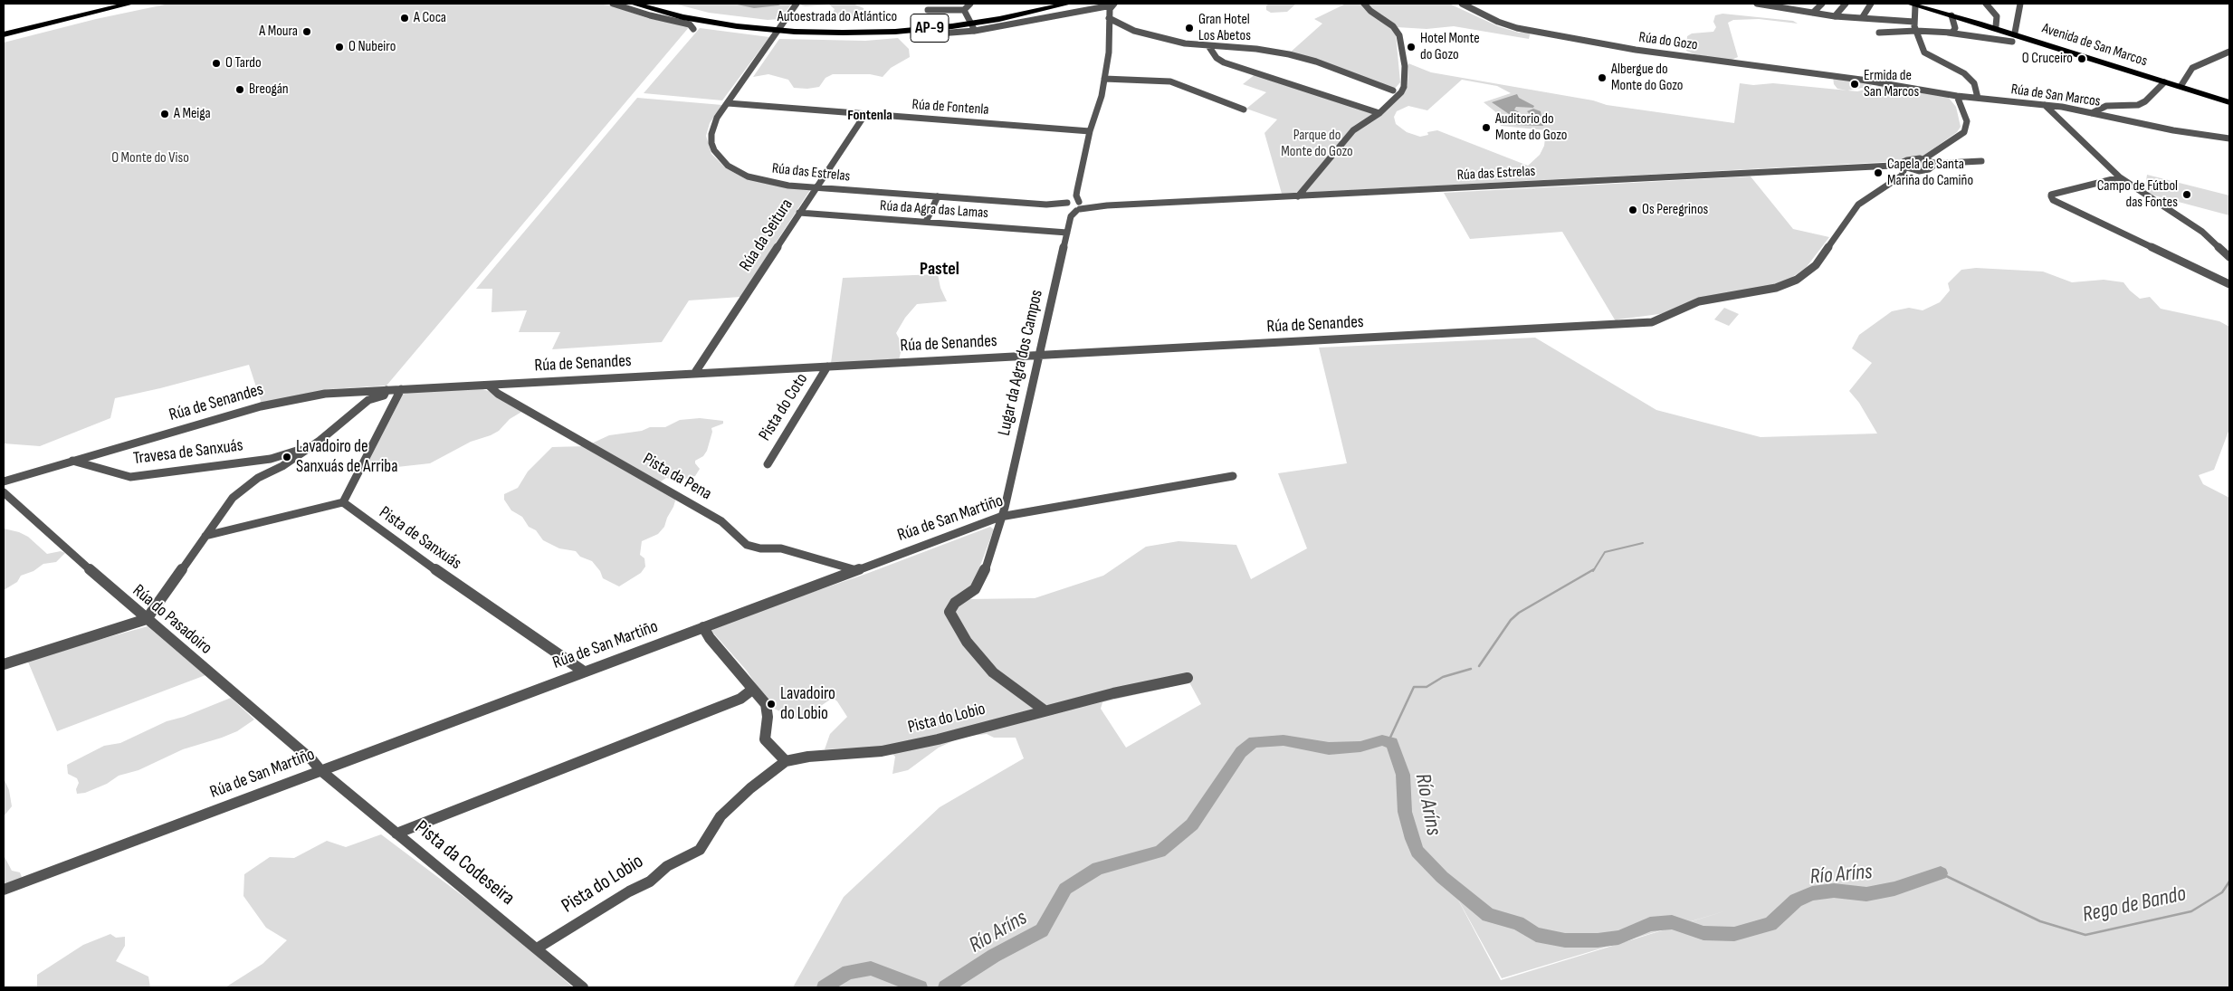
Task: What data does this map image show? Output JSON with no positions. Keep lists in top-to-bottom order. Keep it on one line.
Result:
{"streets":{"highway":["Autoestrada do Atlántico","AP-9"],"main road":["Avenida de San Marcos"],"street":["Rúa do Gozo","Rúa de San Marcos","Rúa de Fontenla","Rúa das Estrelas","Rúa da Agra das Lamas","Rúa da Seitura","Rúa de Senandes","Lugar da Agra dos Campos","Pista do Coto","Travesa de Sanxuás","Pista da Pena","Rúa de San Martiño","Pista de Sanxuás","Rúa do Pasadoiro","Pista do Lobio","Pista da Codeseira"]},"crossings":[["Rúa do Gozo","Rúa de San Marcos"],["Rúa de Fontenla","Rúa das Estrelas"],["Rúa de Fontenla","Rúa da Seitura"],["Rúa de Fontenla","Lugar da Agra dos Campos"],["Rúa das Estrelas","Rúa da Seitura"],["Rúa das Estrelas","Rúa de Senandes"],["Rúa das Estrelas","Lugar da Agra dos Campos"],["Rúa da Agra das Lamas","Rúa da Seitura"],["Rúa da Agra das Lamas","Lugar da Agra dos Campos"],["Rúa da Seitura","Rúa de Senandes"],["Rúa de Senandes","Lugar da Agra dos Campos"],["Rúa de Senandes","Pista do Coto"],["Rúa de Senandes","Travesa de Sanxuás"],["Rúa de Senandes","Pista da Pena"],["Lugar da Agra dos Campos","Rúa de San Martiño"],["Lugar da Agra dos Campos","Pista do Lobio"],["Travesa de Sanxuás","Rúa do Pasadoiro"],["Pista da Pena","Rúa de San Martiño"],["Rúa de San Martiño","Pista de Sanxuás"],["Rúa de San Martiño","Rúa do Pasadoiro"],["Rúa de San Martiño","Pista da Codeseira"],["Rúa do Pasadoiro","Pista da Codeseira"],["Pista do Lobio","Pista da Codeseira"]],"districts":["Fontenla","Pastel"],"water":["Río Aríns","Rego de Bando"],"parks":["Parque do Monte do Gozo","O Monte do Viso"],"places":["A Coca","Gran Hotel Los Abetos","A Moura","O Nubeiro","Hotel Monte do Gozo","O Cruceiro","O Tardo","Albergue do Monte do Gozo","Ermida de San Marcos","Breogán","A Meiga","Auditorio do Monte do Gozo","Capela de Santa Mariña do Camiño","Campo de Fútbol das Fontes","Os Peregrinos","Lavadoiro de Sanxuás de Arriba","Lavadoiro do Lobio"]}
